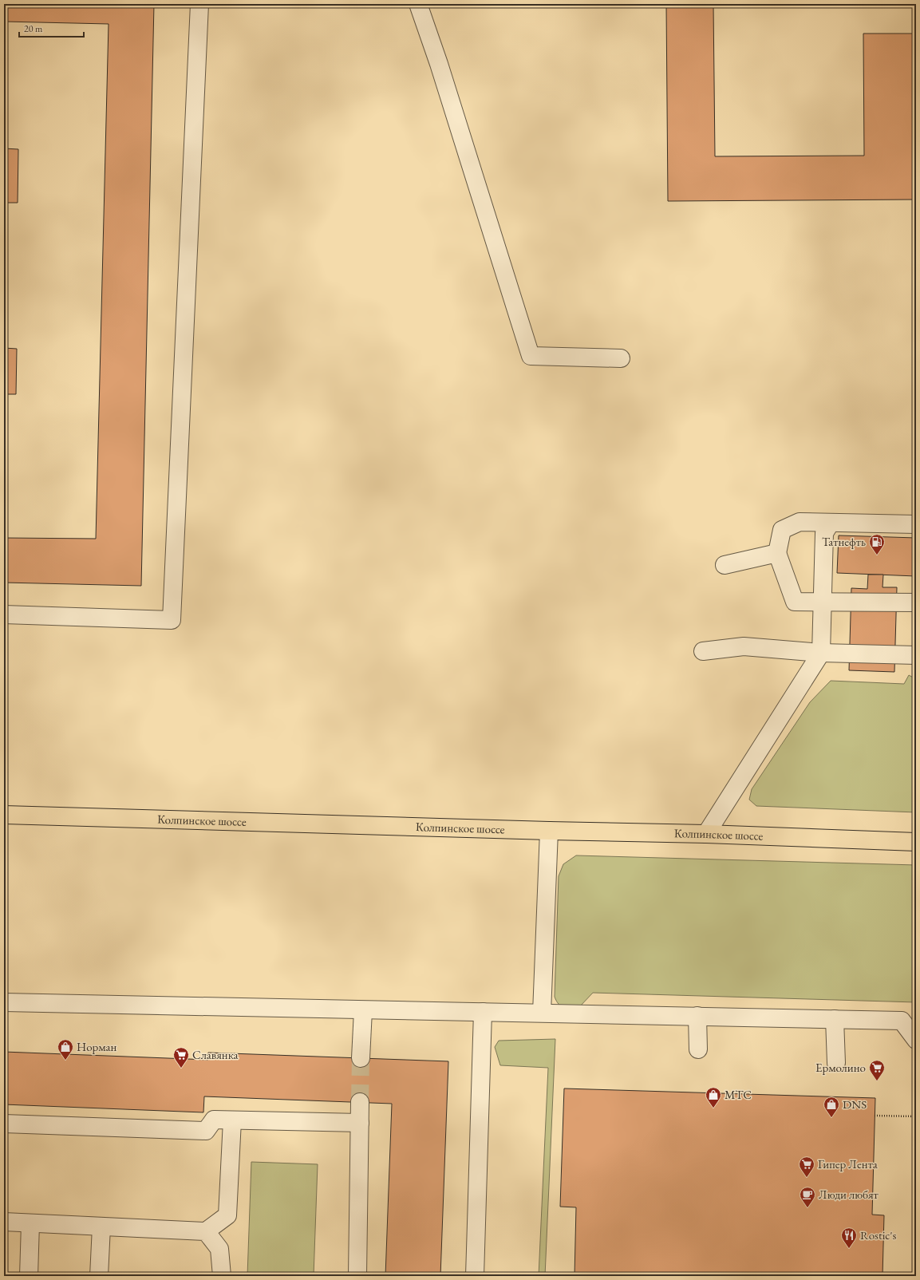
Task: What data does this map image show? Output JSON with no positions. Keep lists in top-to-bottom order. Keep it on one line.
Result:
{"streets":{"main road":["Колпинское шоссе"]},"places":{"fuel station":["Татнефть"],"shop":["Норман","МТС","DNS"],"supermarket":["Славянка","Ермолино","Гипер Лента"],"cafe":["Люди любят"],"restaurant":["Rostic's"]},"scale_bar":"20 m"}
